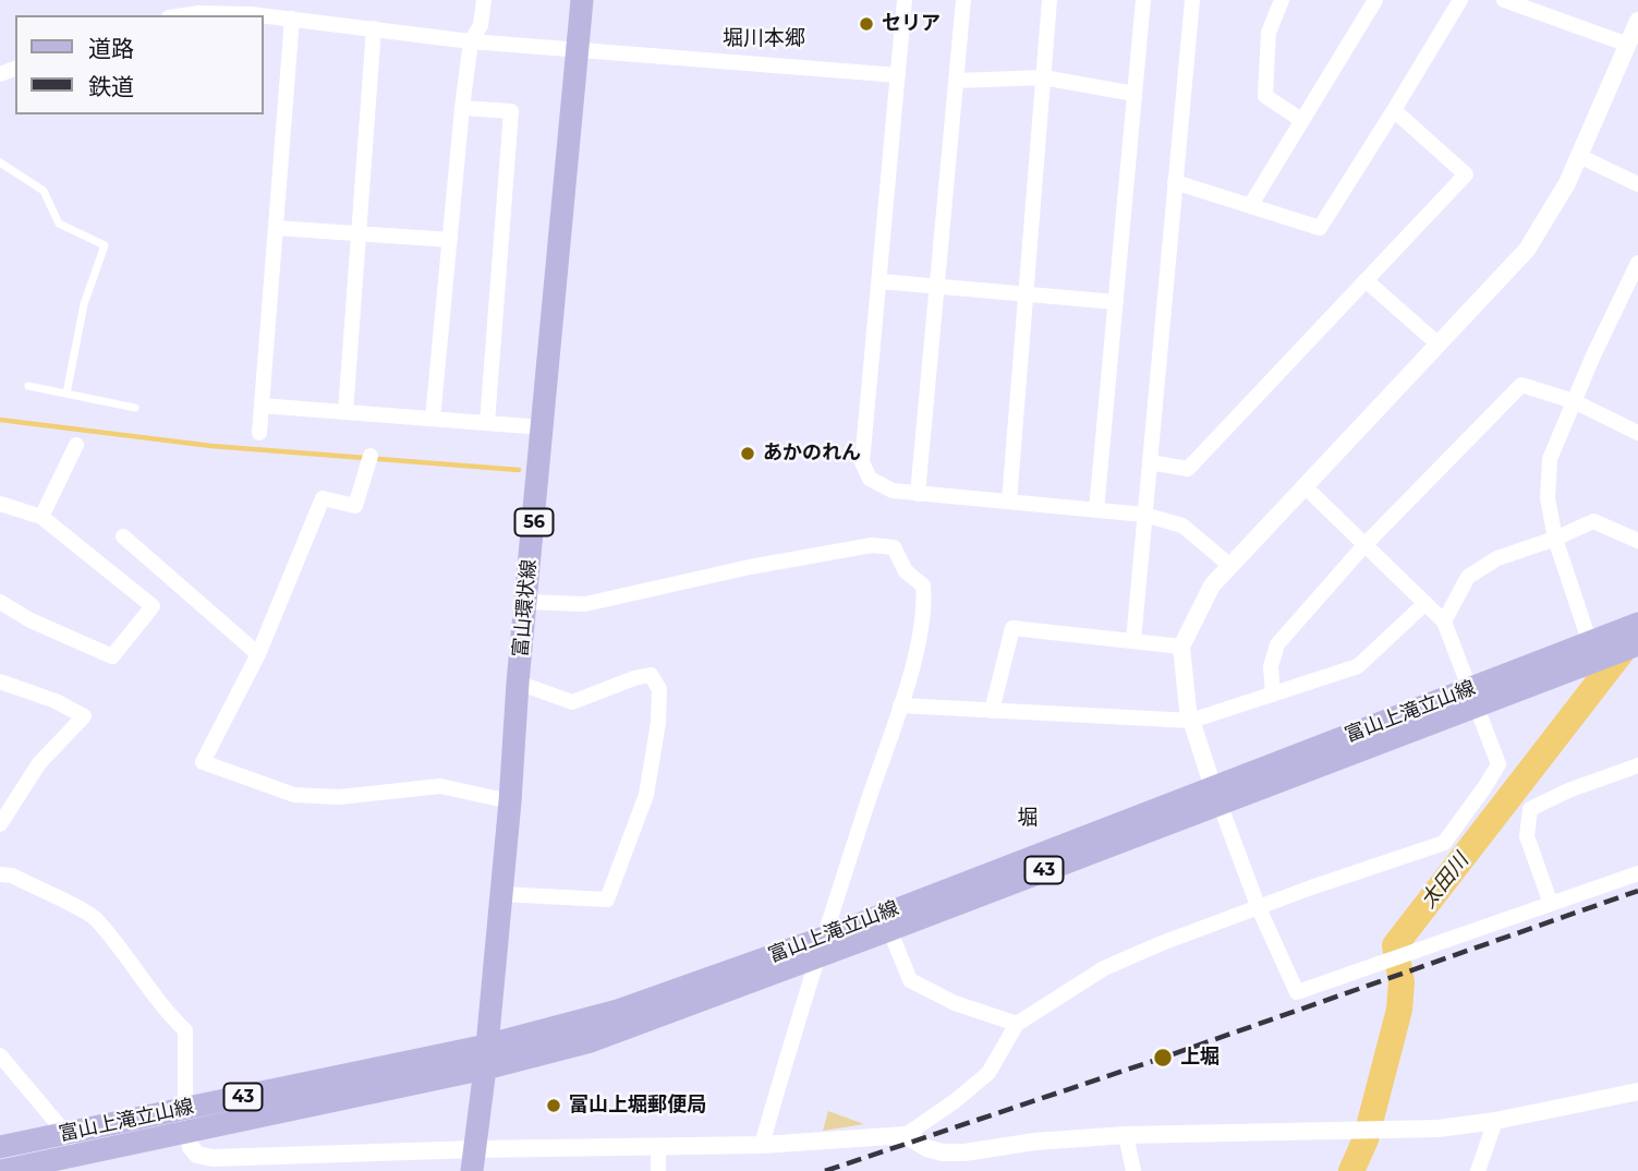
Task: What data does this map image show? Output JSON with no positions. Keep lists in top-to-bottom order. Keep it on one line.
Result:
{"streets":{"main road":["56","富山環状線","富山上滝立山線","43"]},"crossings":[["富山環状線","富山上滝立山線"]],"districts":["堀川本郷","堀"],"water":["太田川"],"places":["セリア","あかのれん","上堀","富山上堀郵便局"],"legend":["道路","鉄道"]}
